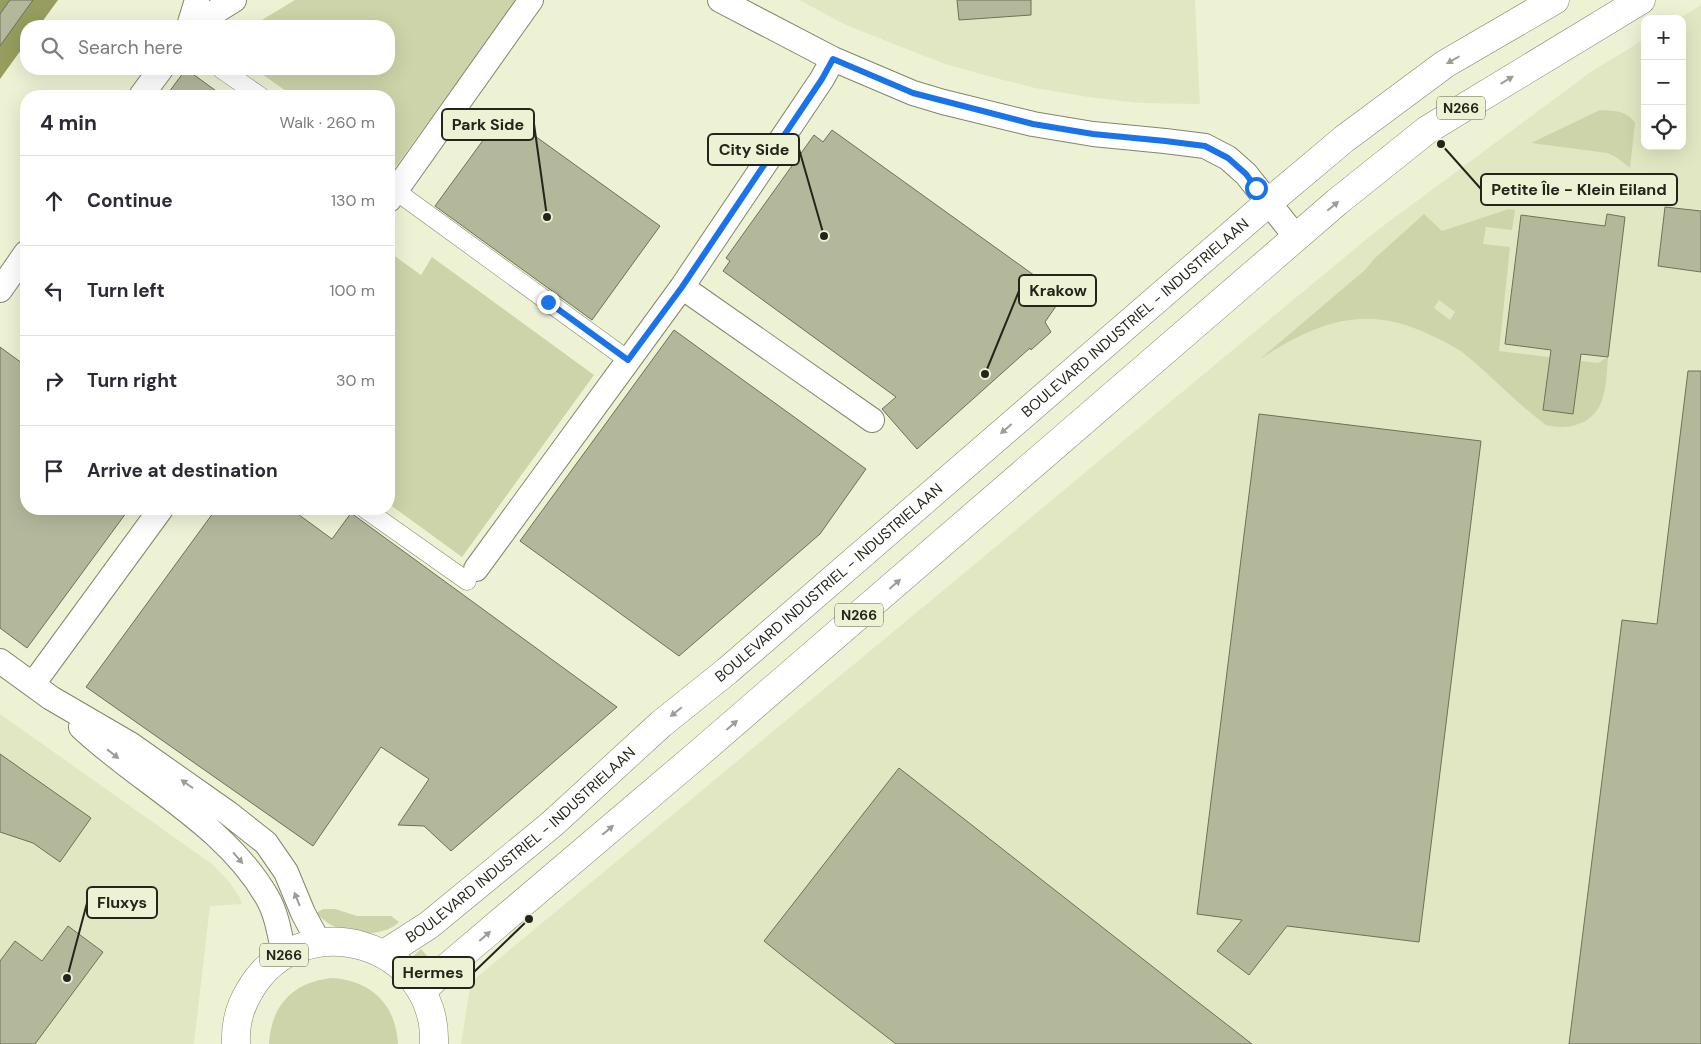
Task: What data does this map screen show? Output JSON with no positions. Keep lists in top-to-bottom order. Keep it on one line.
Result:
{"streets":{"main road":["N266","BOULEVARD INDUSTRIEL - INDUSTRIELAAN"]},"crossings":[["N266","BOULEVARD INDUSTRIEL - INDUSTRIELAAN"]],"places":["Petite Île - Klein Eiland","Park Side","City Side","Krakow","Hermes","Fluxys"],"page":{"map_buttons":["+","−"],"search":"Search here","heading":["4 min","Walk · 260 m"],"list":[["Continue","130 m"],["Turn left","100 m"],["Turn right","30 m"],"Arrive at destination"]}}
